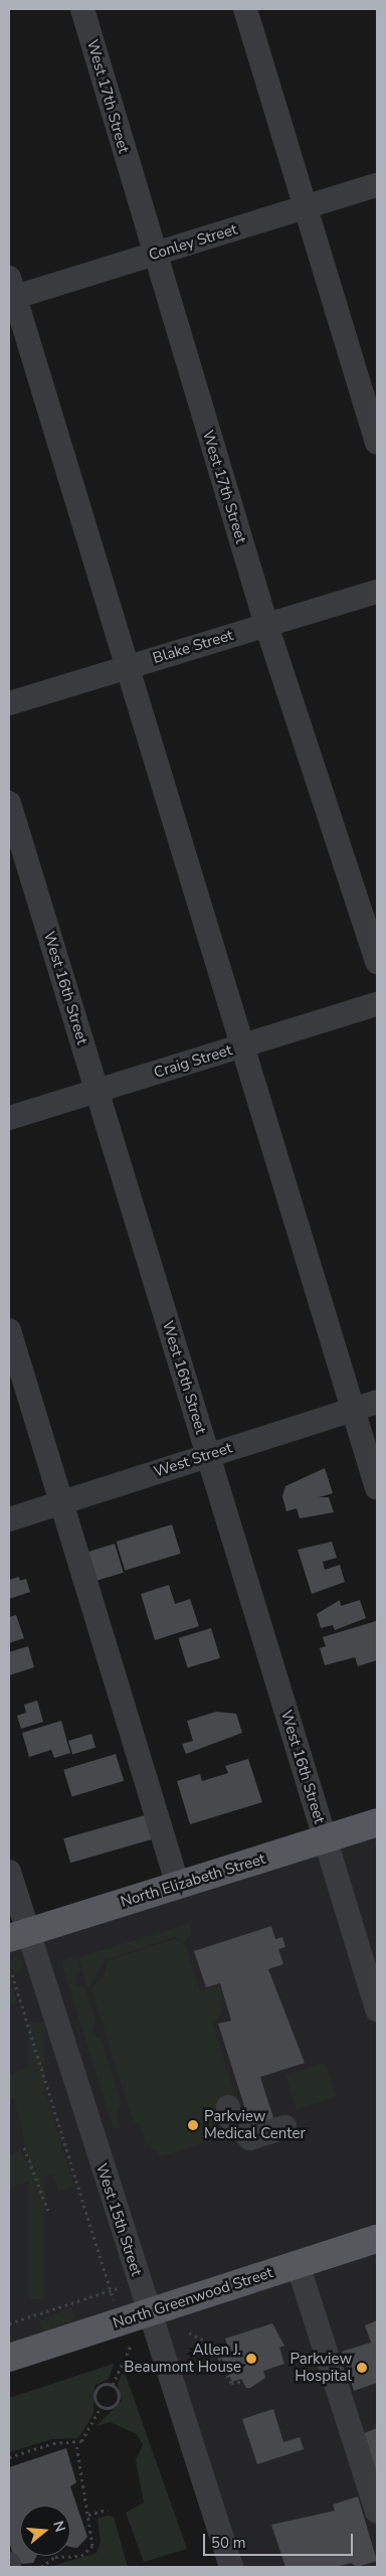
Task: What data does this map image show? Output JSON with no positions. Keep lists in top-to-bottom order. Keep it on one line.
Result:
{"streets":{"main road":["North Elizabeth Street","North Greenwood Street"],"street":["West 17th Street","Conley Street","Blake Street","West 16th Street","Craig Street","West Street","West 15th Street"]},"crossings":[["West 17th Street","Conley Street"],["West 17th Street","Blake Street"],["West 16th Street","Craig Street"],["West 16th Street","West Street"],["West 16th Street","North Elizabeth Street"],["North Elizabeth Street","West 15th Street"],["West 15th Street","North Greenwood Street"]],"places":["Parkview Medical Center","Allen J. Beaumont House","Parkview Hospital"],"scale_bar":"50 m","north":"right"}
